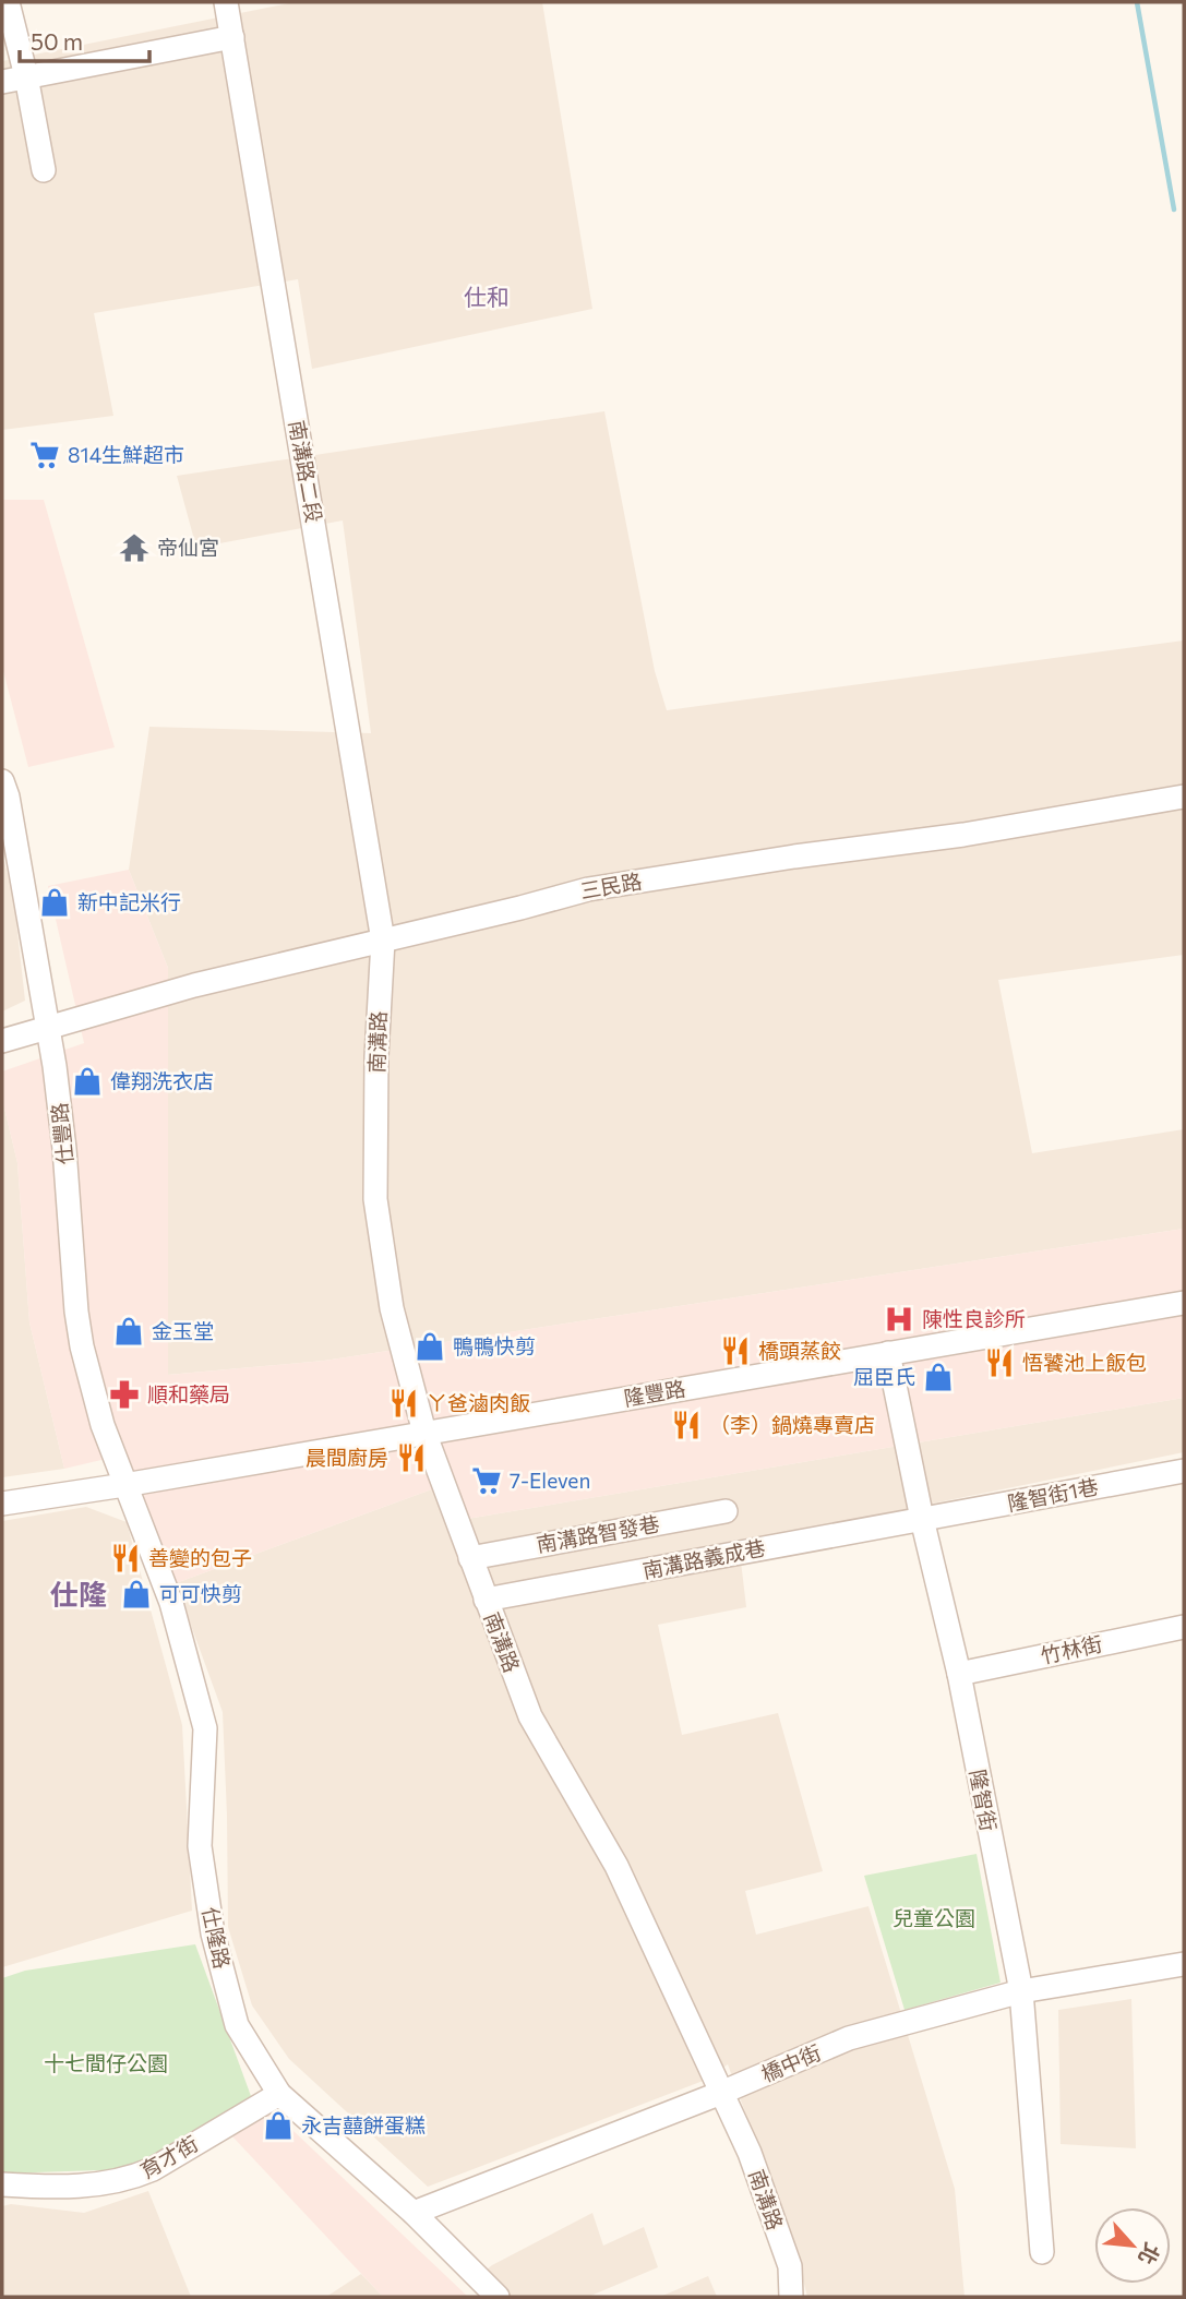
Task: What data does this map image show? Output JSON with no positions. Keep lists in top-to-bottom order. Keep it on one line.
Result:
{"streets":{"street":["南溝路二段","三民路","南溝路","仕豐路","隆豐路","隆智街1巷","南溝路智發巷","南溝路義成巷","竹林街","隆智街","仕隆路","橋中街","育才街"]},"crossings":[["南溝路二段","三民路"],["南溝路二段","南溝路"],["三民路","南溝路"],["三民路","仕豐路"],["南溝路","隆豐路"],["南溝路","南溝路智發巷"],["南溝路","南溝路義成巷"],["南溝路","橋中街"],["仕豐路","隆豐路"],["仕豐路","仕隆路"],["隆豐路","隆智街"],["隆豐路","仕隆路"],["隆智街1巷","南溝路義成巷"],["隆智街1巷","隆智街"],["南溝路義成巷","隆智街"],["竹林街","隆智街"],["隆智街","橋中街"],["仕隆路","橋中街"],["仕隆路","育才街"]],"districts":["仕和","仕隆"],"parks":["兒童公園","十七間仔公園"],"places":{"supermarket":["814生鮮超市","7-Eleven"],"temple":["帝仙宮"],"shop":["新中記米行","偉翔洗衣店","金玉堂","鴨鴨快剪","屈臣氏","可可快剪","永吉囍餅蛋糕"],"hospital":["陳性良診所"],"restaurant":["橋頭蒸餃","悟饕池上飯包","ㄚ爸滷肉飯","（李）鍋燒專賣店","晨間廚房","善變的包子"],"pharmacy":["順和藥局"]},"scale_bar":"50 m","north":"bottom right"}
